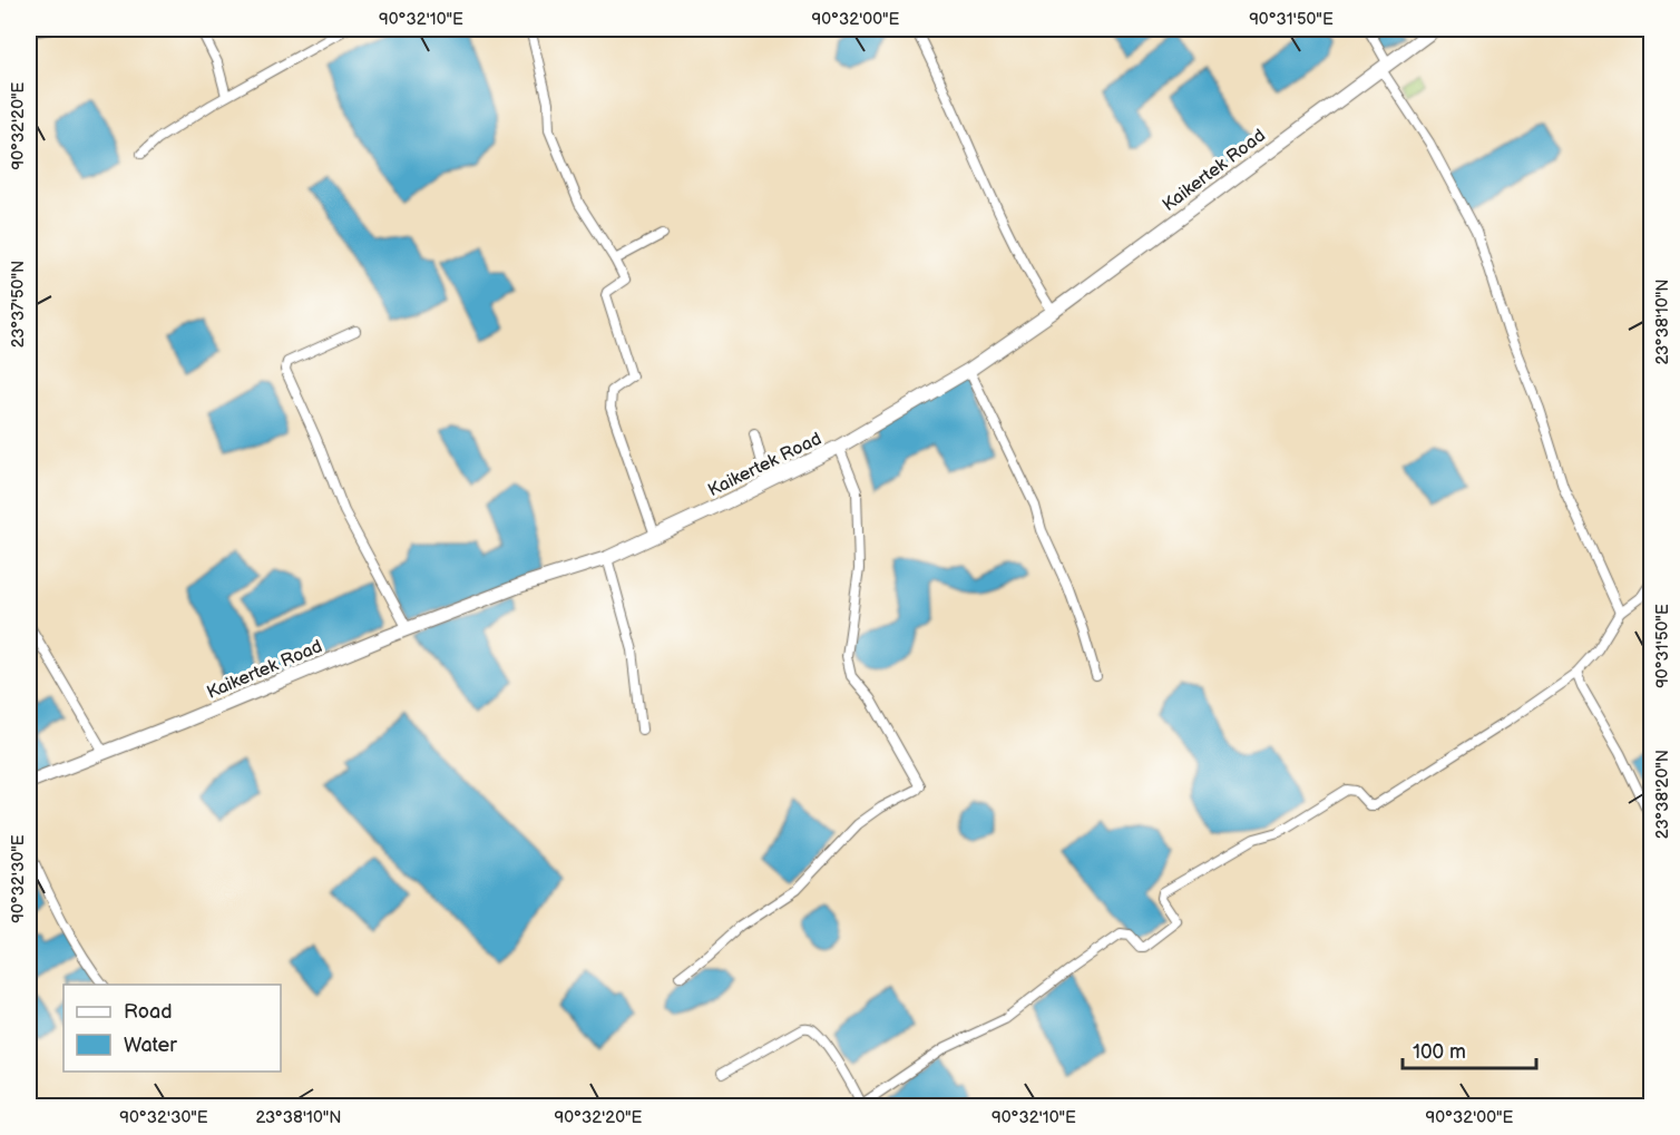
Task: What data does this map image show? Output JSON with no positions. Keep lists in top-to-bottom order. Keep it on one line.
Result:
{"streets":{"main road":["Kaikertek Road"]},"legend":["Road","Water"],"scale_bar":"100 m","coordinates":["90°32'10\"E","90°32'00\"E","90°31'50\"E","90°32'20\"E","23°37'50\"N","23°38'10\"N","23°38'20\"N","90°32'30\"E"]}
